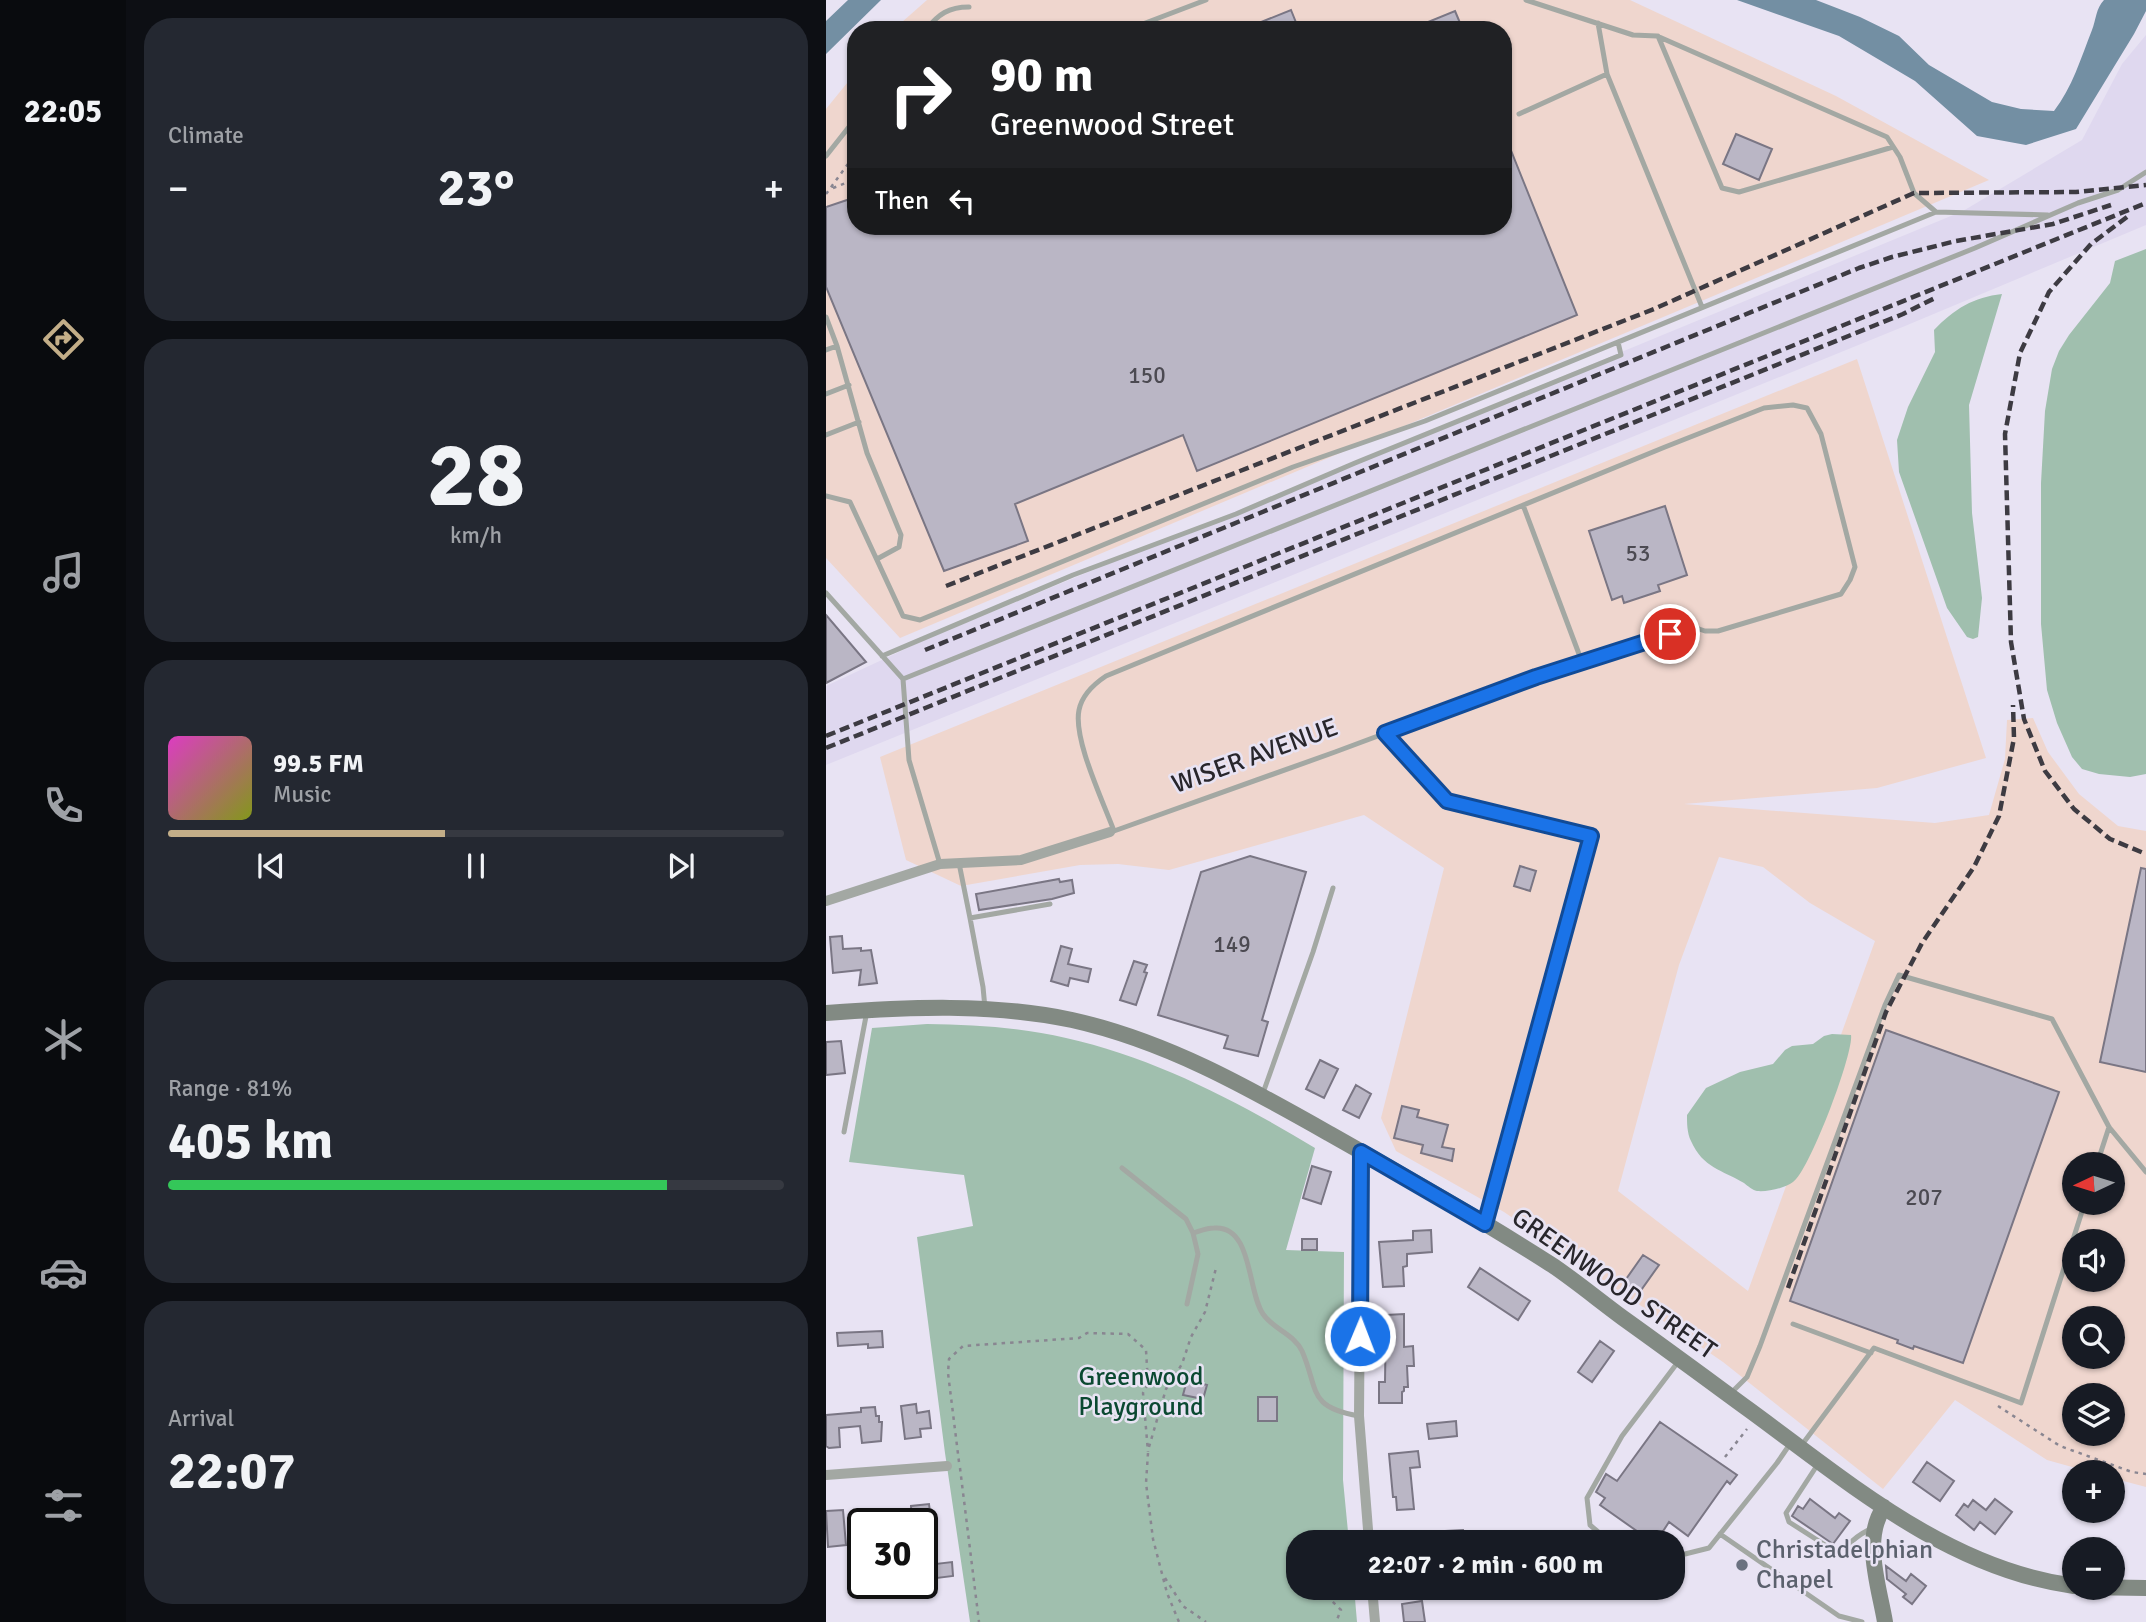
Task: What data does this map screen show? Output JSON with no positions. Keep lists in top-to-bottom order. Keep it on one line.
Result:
{"streets":{"main road":["GREENWOOD STREET"],"street":["WISER AVENUE"]},"parks":["Greenwood Playground"],"places":["Christadelphian Chapel"],"house_numbers":["150","53","149","207"],"north":"left","page":{"tabs":"22:05","tile":["Climate",["28","km/h"],["Range · 81%","405 km"],["Arrival","22:07"]],"turn":["90 m","Greenwood Street"],"heat":["−","23°","+"],"then":"Then","song":["99.5 FM","Music"],"map_buttons":["+","−"],"limit":"30","trip":"22:07 · 2 min · 600 m"}}
